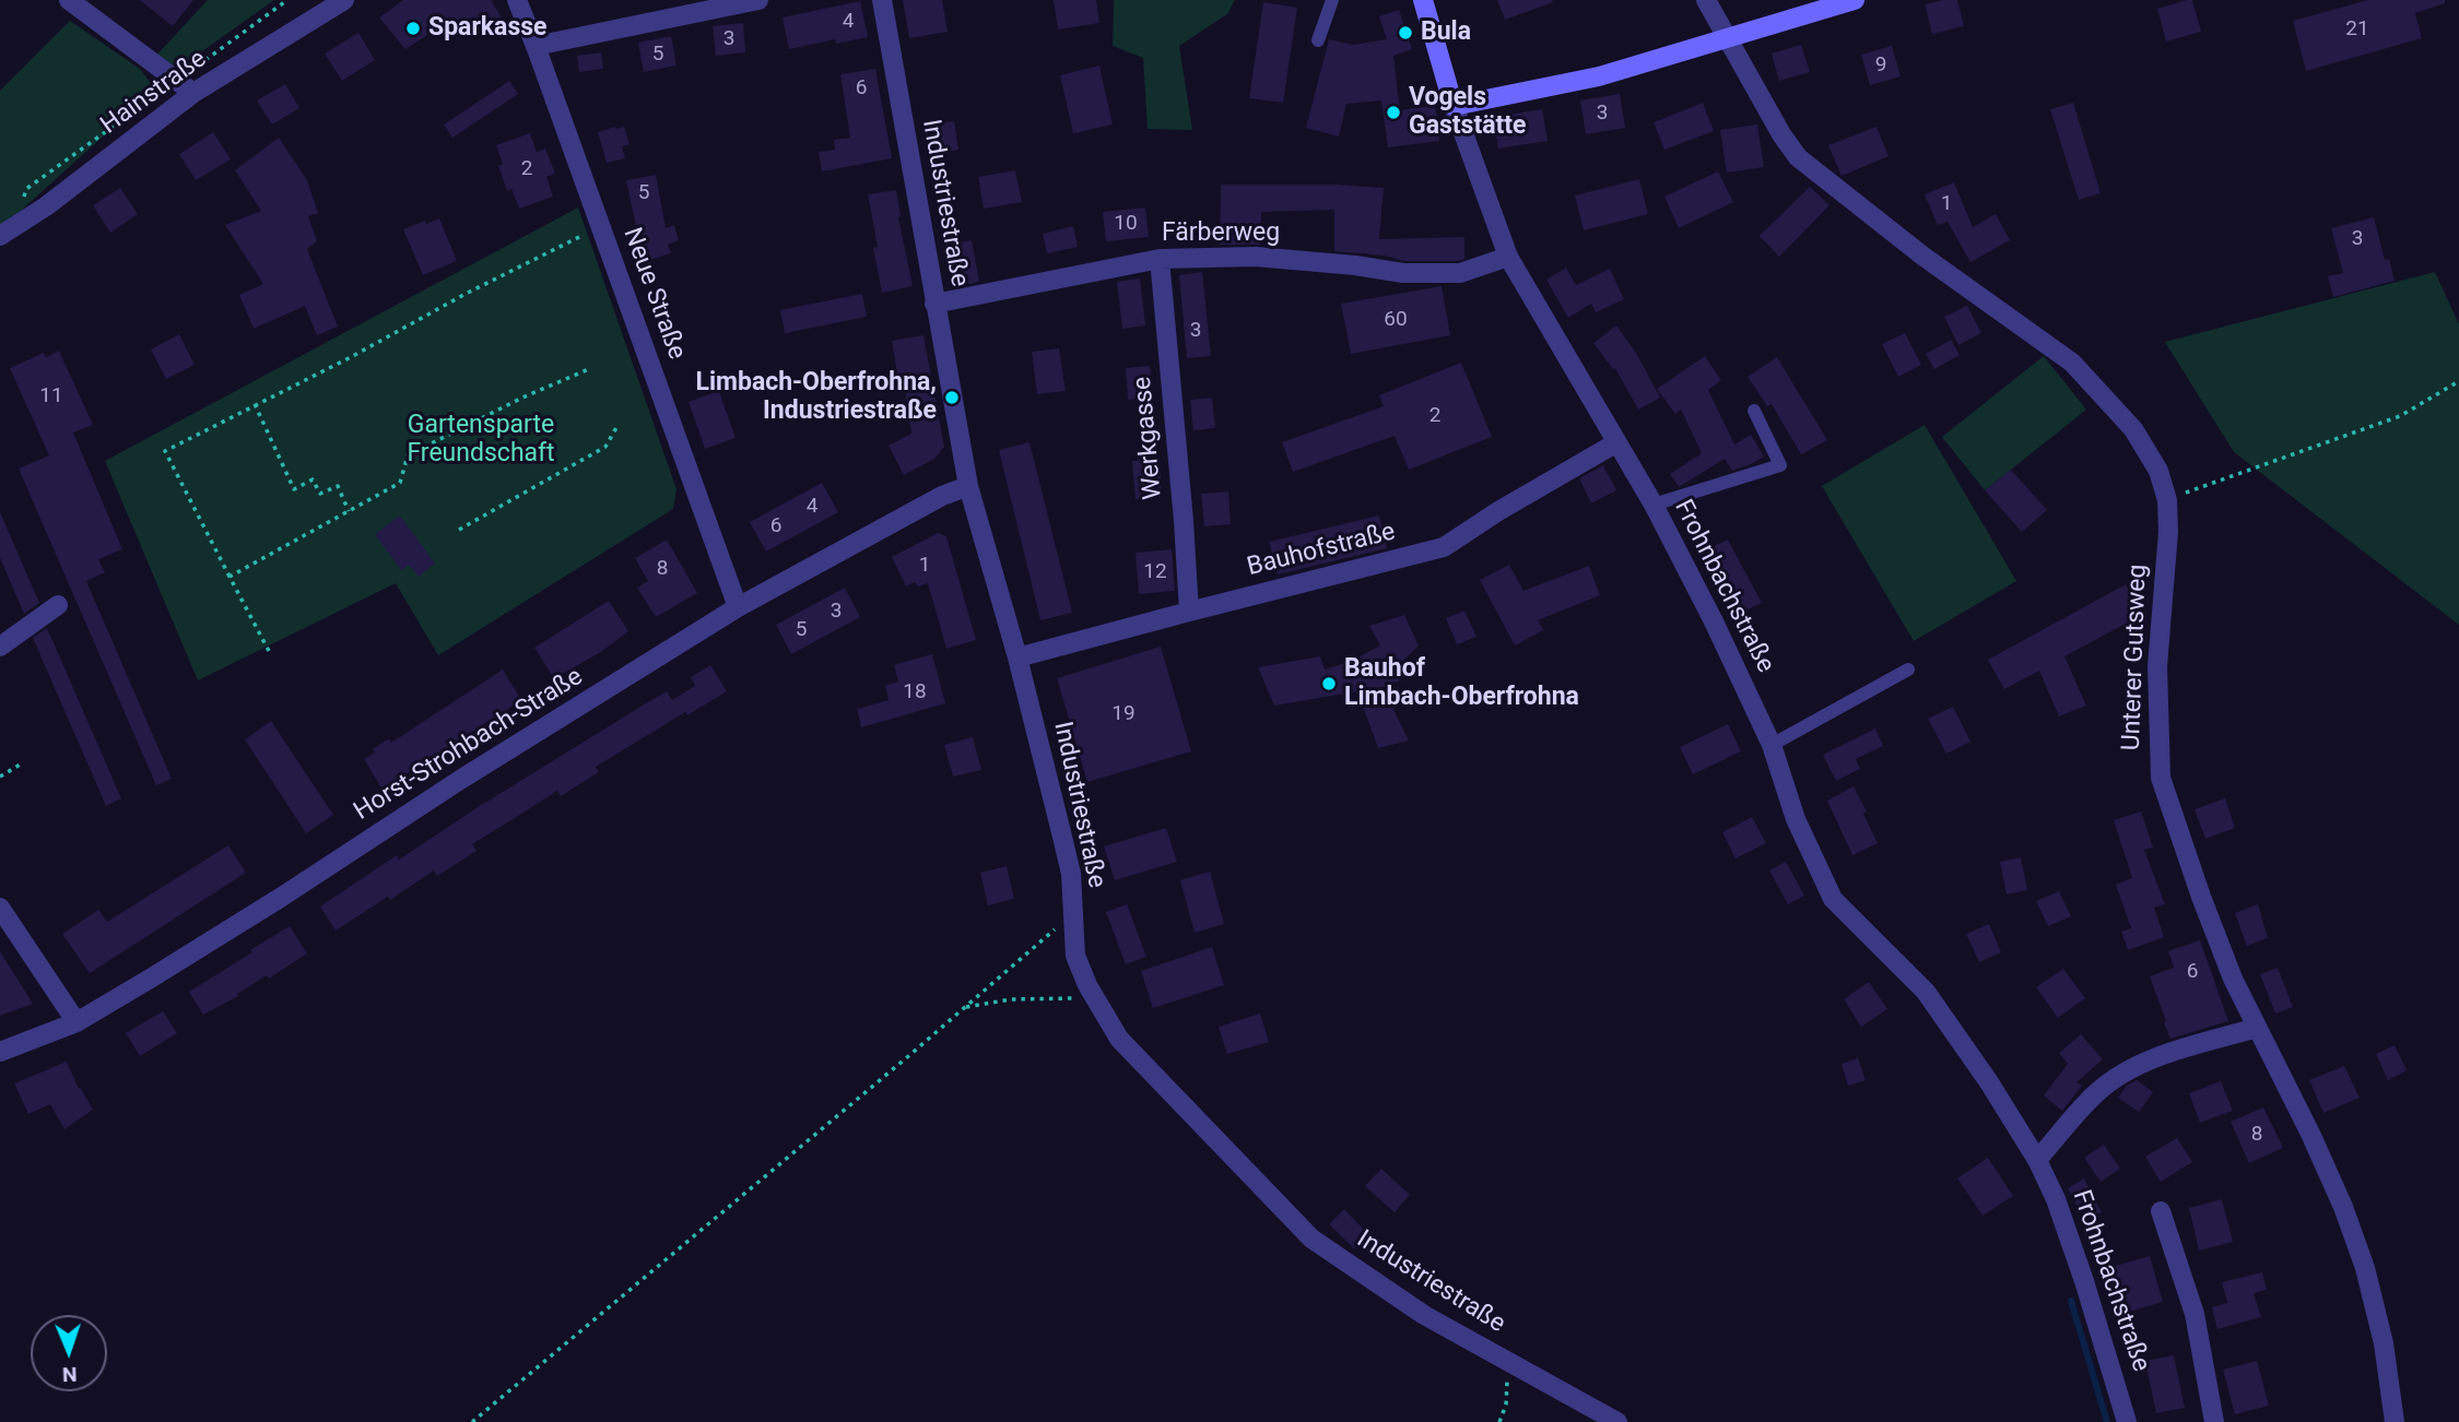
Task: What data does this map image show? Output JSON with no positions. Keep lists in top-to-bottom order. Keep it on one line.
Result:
{"streets":{"main road":["Frohnbachstraße"],"street":["Hainstraße","Industriestraße","Färberweg","Neue Straße","Werkgasse","Bauhofstraße","Unterer Gutsweg","Horst-Strohbach-Straße"]},"crossings":[["Industriestraße","Färberweg"],["Industriestraße","Bauhofstraße"],["Industriestraße","Horst-Strohbach-Straße"],["Färberweg","Werkgasse"],["Färberweg","Frohnbachstraße"],["Neue Straße","Horst-Strohbach-Straße"],["Werkgasse","Bauhofstraße"],["Bauhofstraße","Frohnbachstraße"]],"parks":["Gartensparte Freundschaft"],"places":["Sparkasse","Bula","Vogels Gaststätte","Limbach-Oberfrohna, Industriestraße","Bauhof Limbach-Oberfrohna"],"house_numbers":["4","21","3","5","9","6","3","2","5","1","10","3","60","3","11","2","4","6","1","8","12","3","5","18","19","6","8"],"north":"bottom"}
